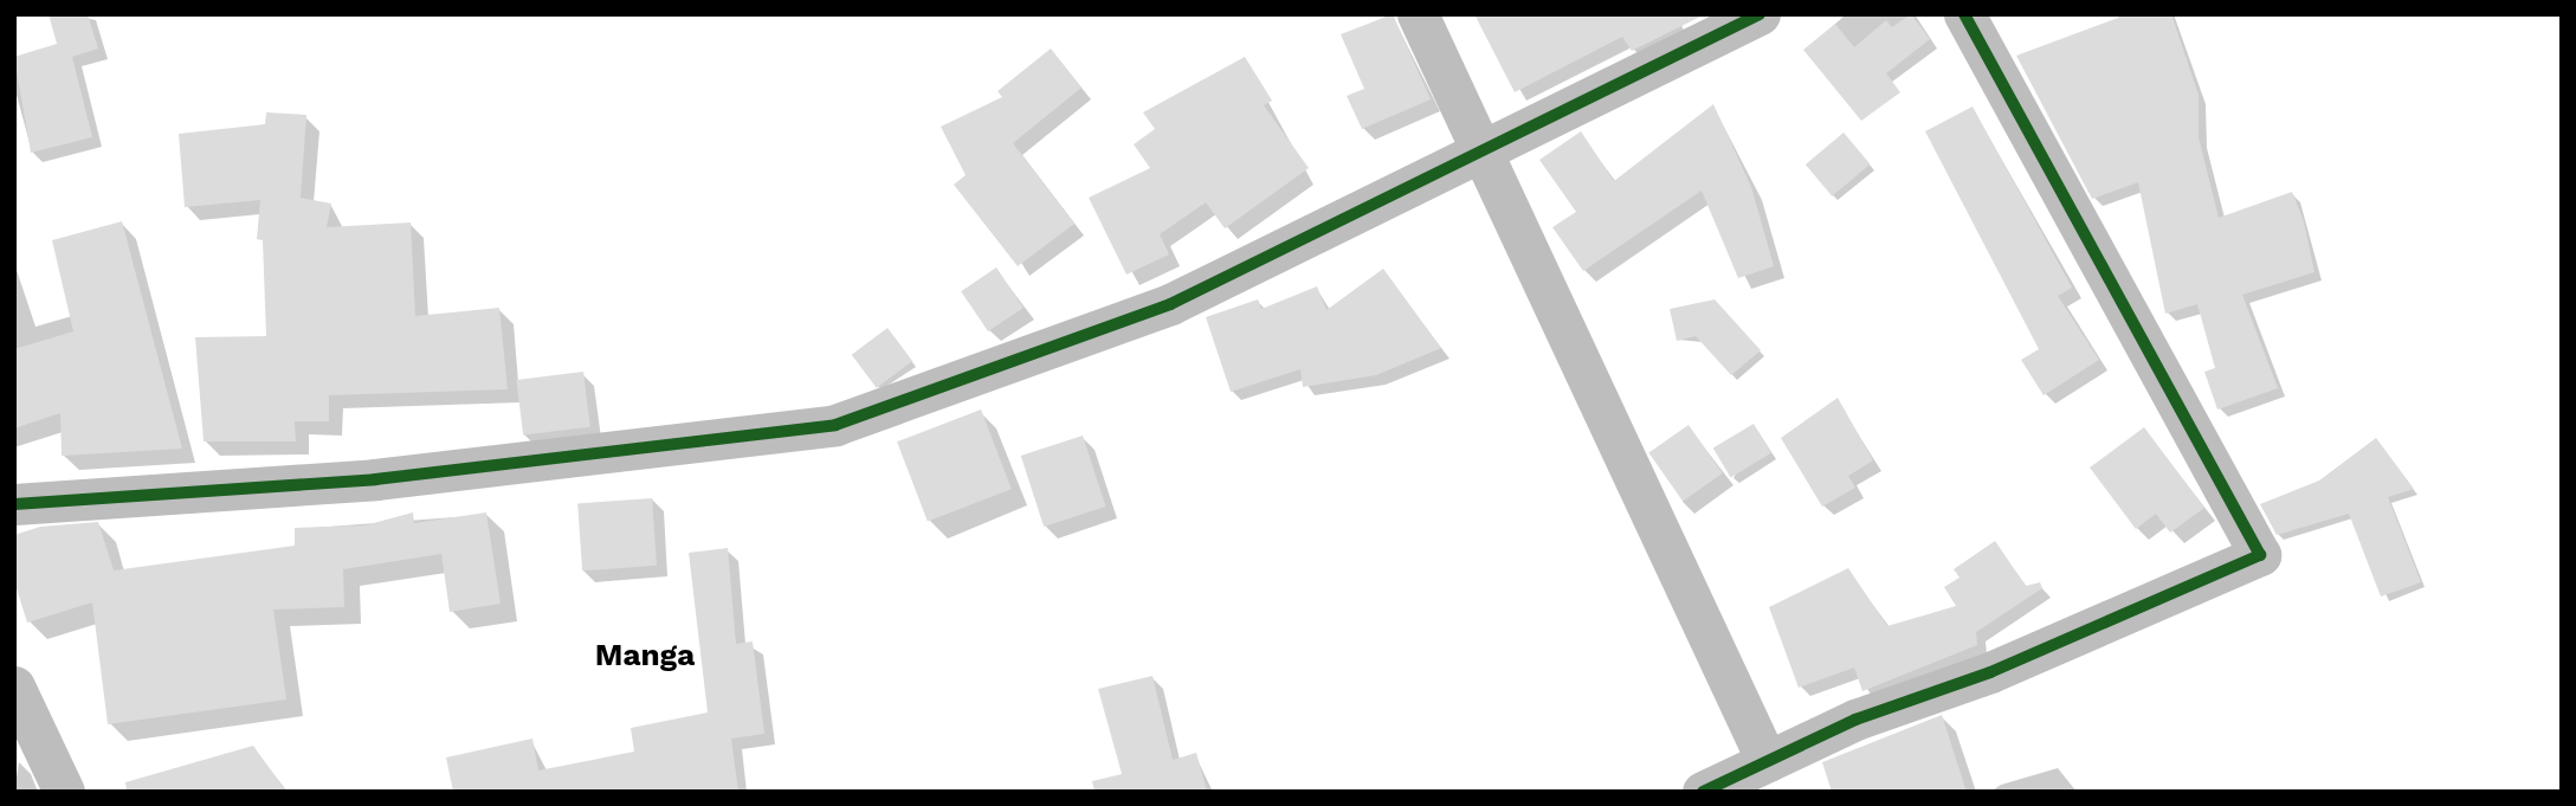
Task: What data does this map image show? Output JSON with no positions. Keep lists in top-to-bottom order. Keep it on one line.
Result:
{"districts":["Manga"]}
